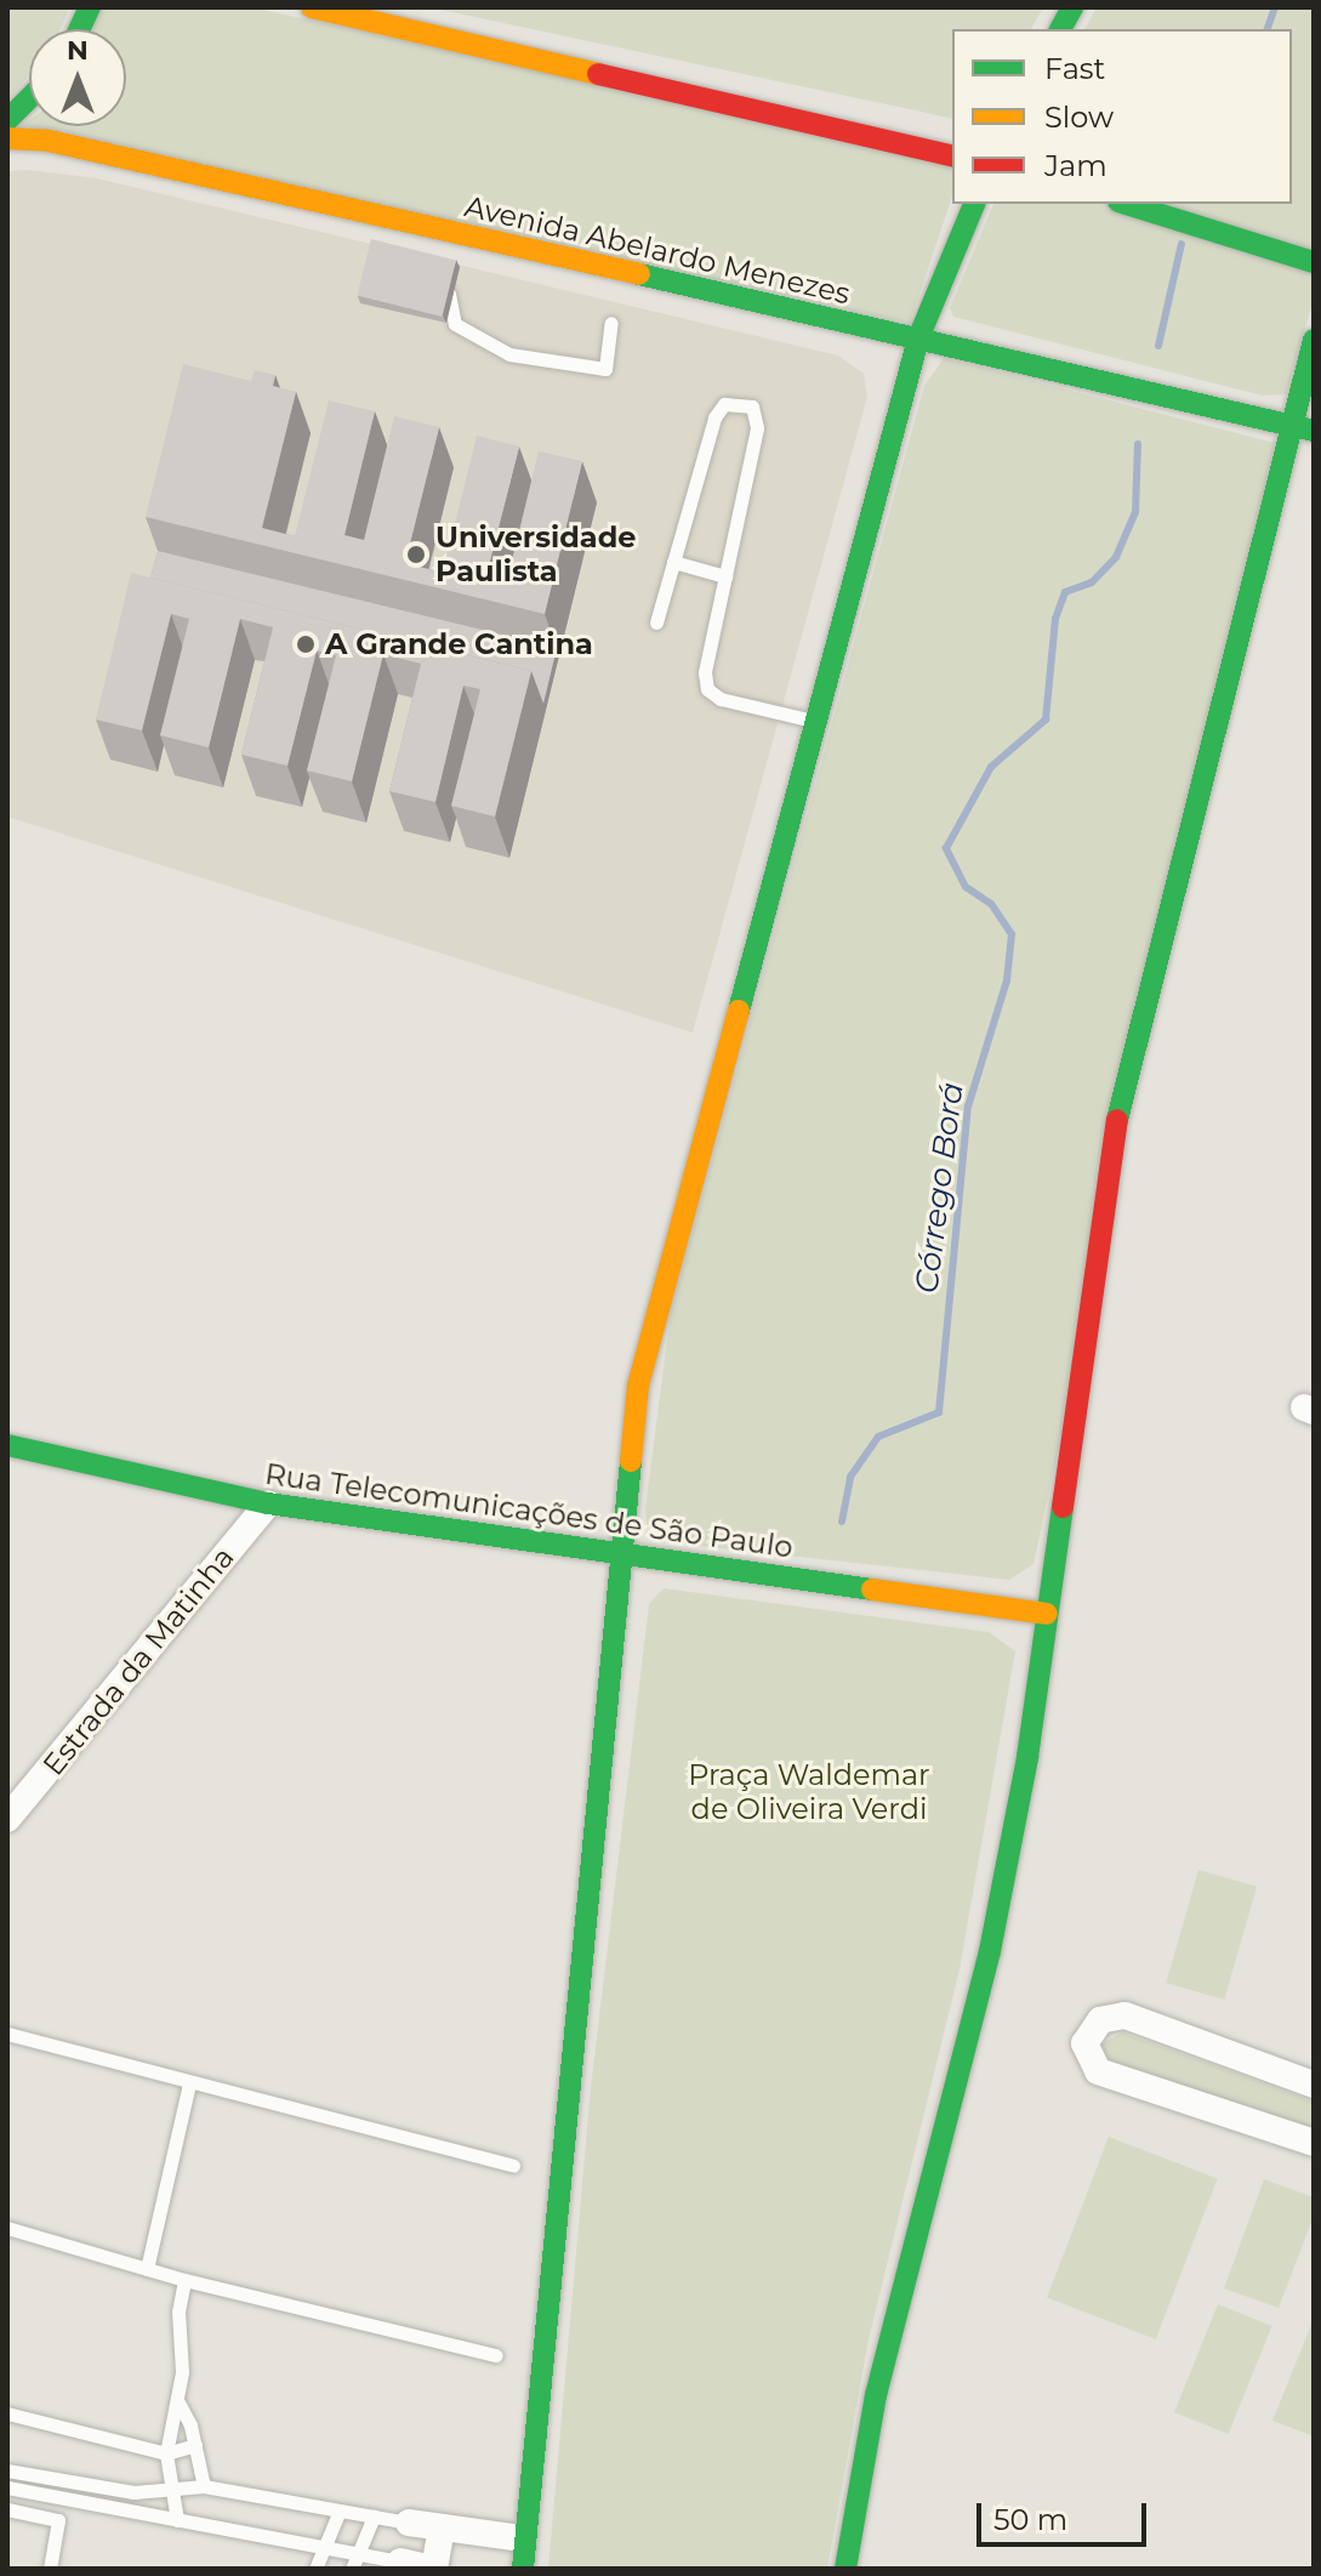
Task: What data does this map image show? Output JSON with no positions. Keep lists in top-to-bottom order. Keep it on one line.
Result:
{"streets":{"main road":["Avenida Abelardo Menezes","Rua Telecomunicações de São Paulo"],"street":["Estrada da Matinha"]},"crossings":[["Rua Telecomunicações de São Paulo","Estrada da Matinha"]],"water":["Córrego Borá"],"parks":["Praça Waldemar de Oliveira Verdi"],"places":["Universidade Paulista","A Grande Cantina"],"legend":["Fast","Slow","Jam"],"scale_bar":"50 m","north":"top"}
